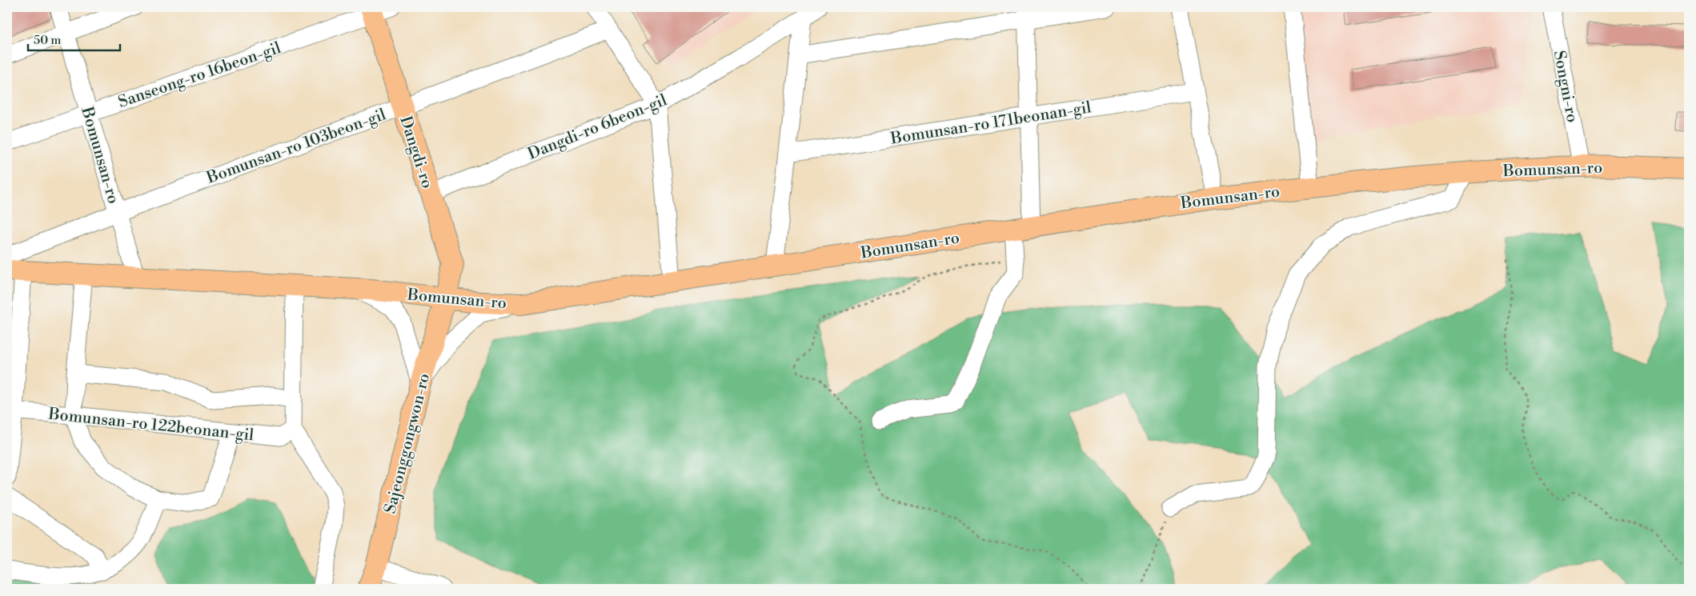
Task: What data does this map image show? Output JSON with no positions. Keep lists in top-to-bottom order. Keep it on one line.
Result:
{"streets":{"main road":["Dangdi-ro","Bomunsan-ro","Sajeonggongwon-ro"],"street":["Sanseong-ro 16beon-gil","Songni-ro","Bomunsan-ro 171beonan-gil","Dangdi-ro 6beon-gil","Bomunsan-ro 103beon-gil","Bomunsan-ro 122beonan-gil"]},"crossings":[["Sanseong-ro 16beon-gil","Dangdi-ro"],["Sanseong-ro 16beon-gil","Bomunsan-ro"],["Songni-ro","Bomunsan-ro"],["Dangdi-ro 6beon-gil","Dangdi-ro"],["Bomunsan-ro 103beon-gil","Dangdi-ro"],["Bomunsan-ro 103beon-gil","Bomunsan-ro"],["Dangdi-ro","Bomunsan-ro"],["Dangdi-ro","Sajeonggongwon-ro"],["Bomunsan-ro","Sajeonggongwon-ro"]],"scale_bar":"50 m"}
